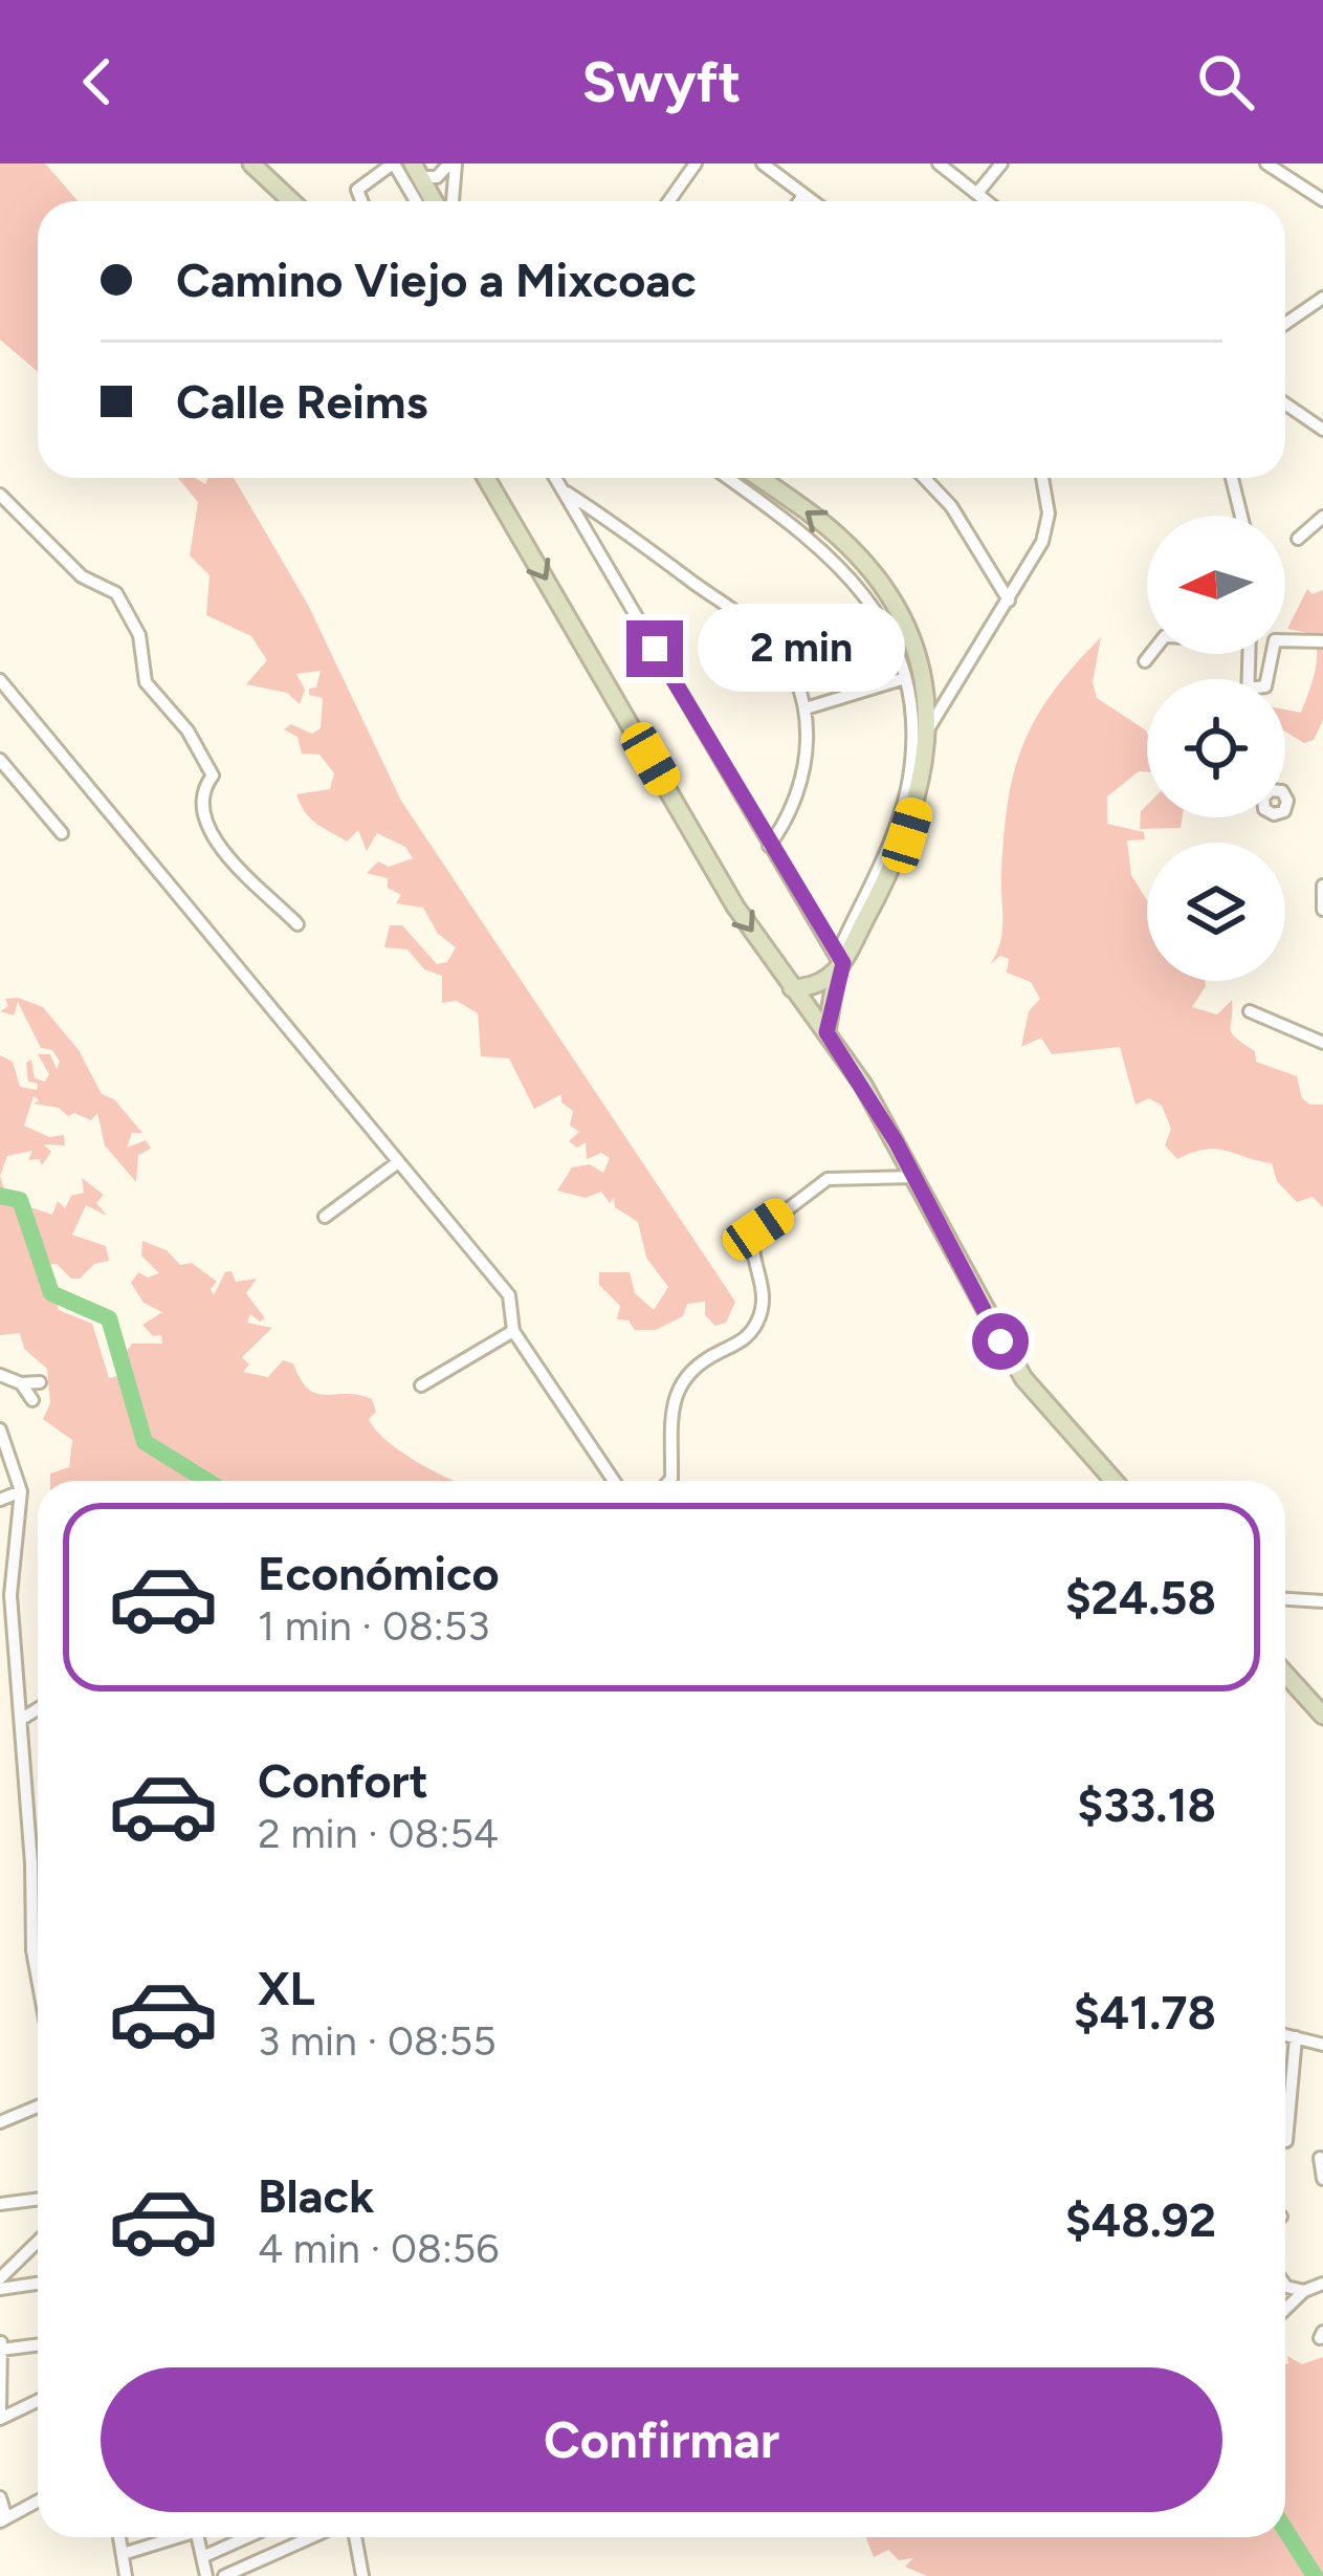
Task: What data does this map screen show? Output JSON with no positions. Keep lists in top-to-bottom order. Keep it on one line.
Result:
{"north":"left","page":{"header":"Swyft","banner":["Camino Viejo a Mixcoac","Calle Reims"],"bubble":"2 min","list":[{"name":"Económico","note":"1 min · 08:53","value":"$24.58"},{"name":"Confort","note":"2 min · 08:54","value":"$33.18"},{"name":"XL","note":"3 min · 08:55","value":"$41.78"},{"name":"Black","note":"4 min · 08:56","value":"$48.92"}],"buttons":"Confirmar"}}
